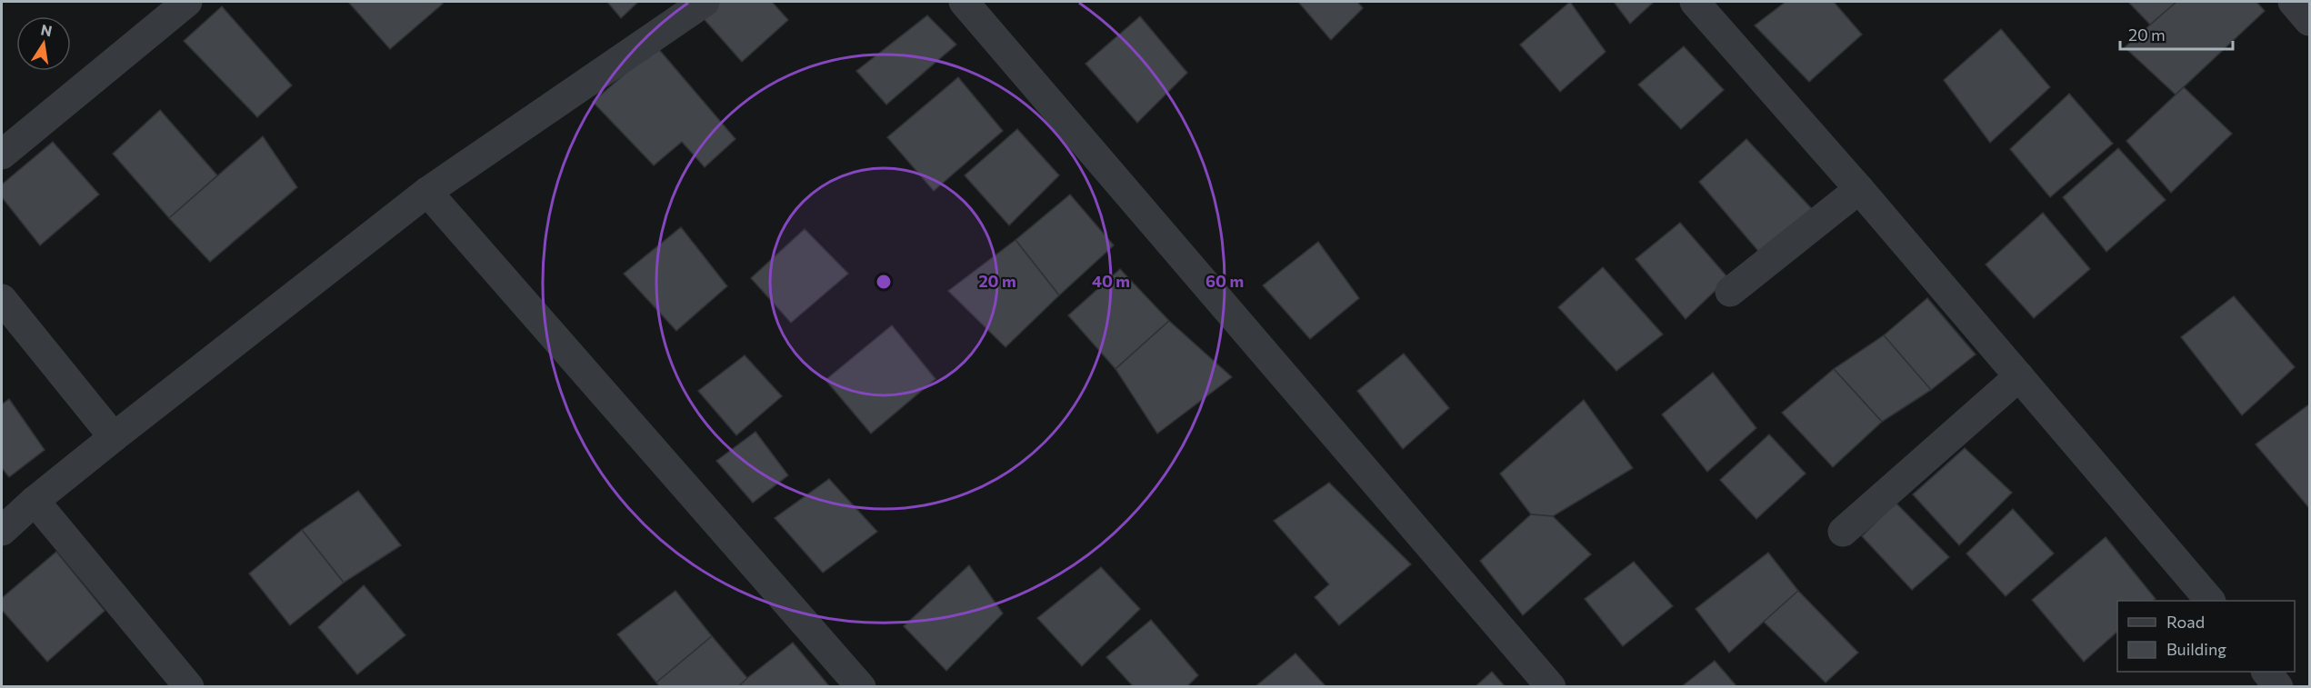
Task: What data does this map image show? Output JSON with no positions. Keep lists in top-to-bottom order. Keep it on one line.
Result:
{"legend":["Road","Building"],"scale_bar":"20 m","north":"top","rings":["20 m","40 m","60 m"]}
